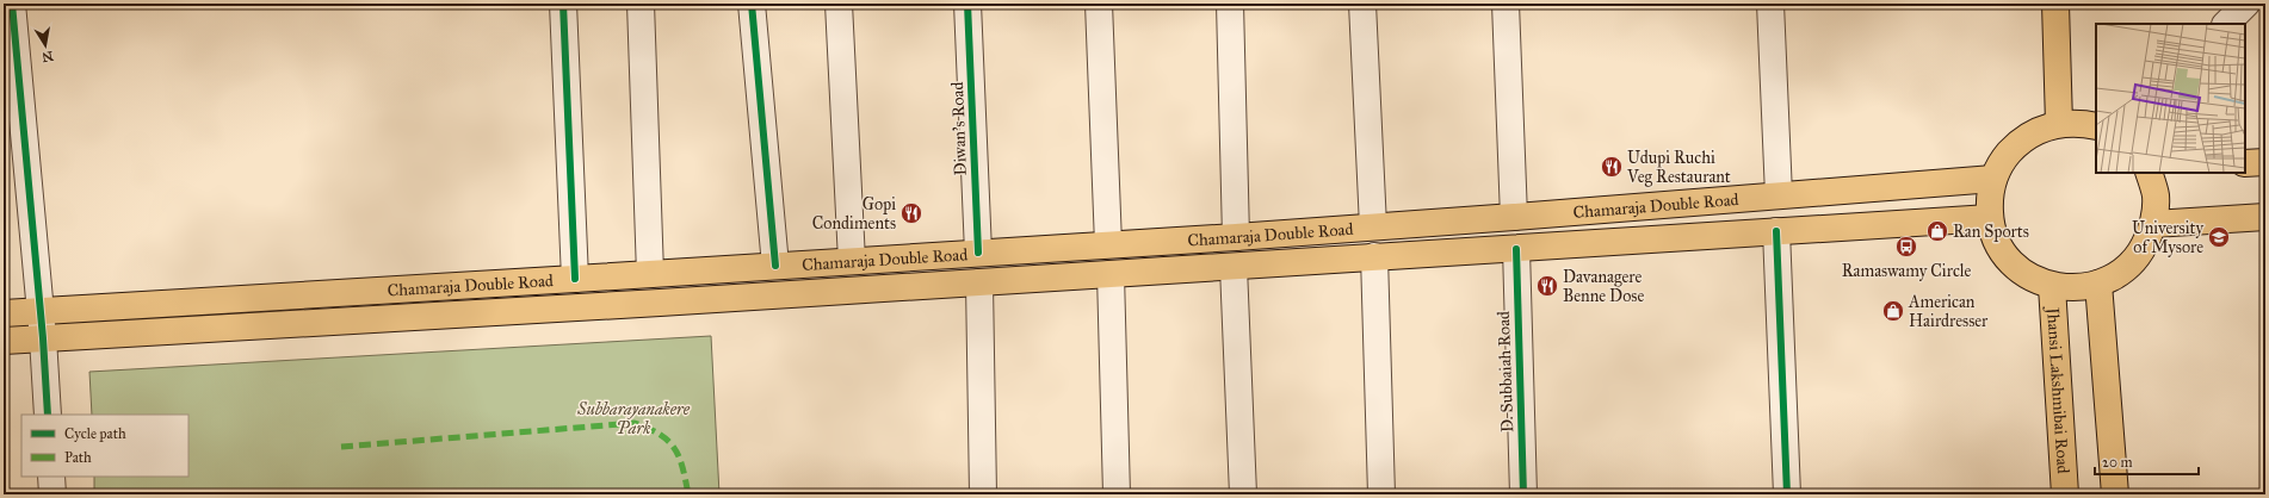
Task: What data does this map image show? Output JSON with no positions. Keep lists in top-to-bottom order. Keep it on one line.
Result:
{"streets":{"main road":["Chamaraja Double Road","Jhansi Lakshmibai Road"],"street":["Diwan's Road","D. Subbaiah Road"]},"crossings":[["Diwan's Road","Chamaraja Double Road"],["Chamaraja Double Road","D. Subbaiah Road"]],"parks":["Subbarayanakere Park"],"places":{"restaurant":["Udupi Ruchi Veg Restaurant","Gopi Condiments","Davanagere Benne Dose"],"shop":["Ran Sports","American Hairdresser"],"school or university":["University of Mysore"],"bus stop":["Ramaswamy Circle"]},"legend":["Cycle path","Path"],"scale_bar":"20 m","north":"bottom"}
